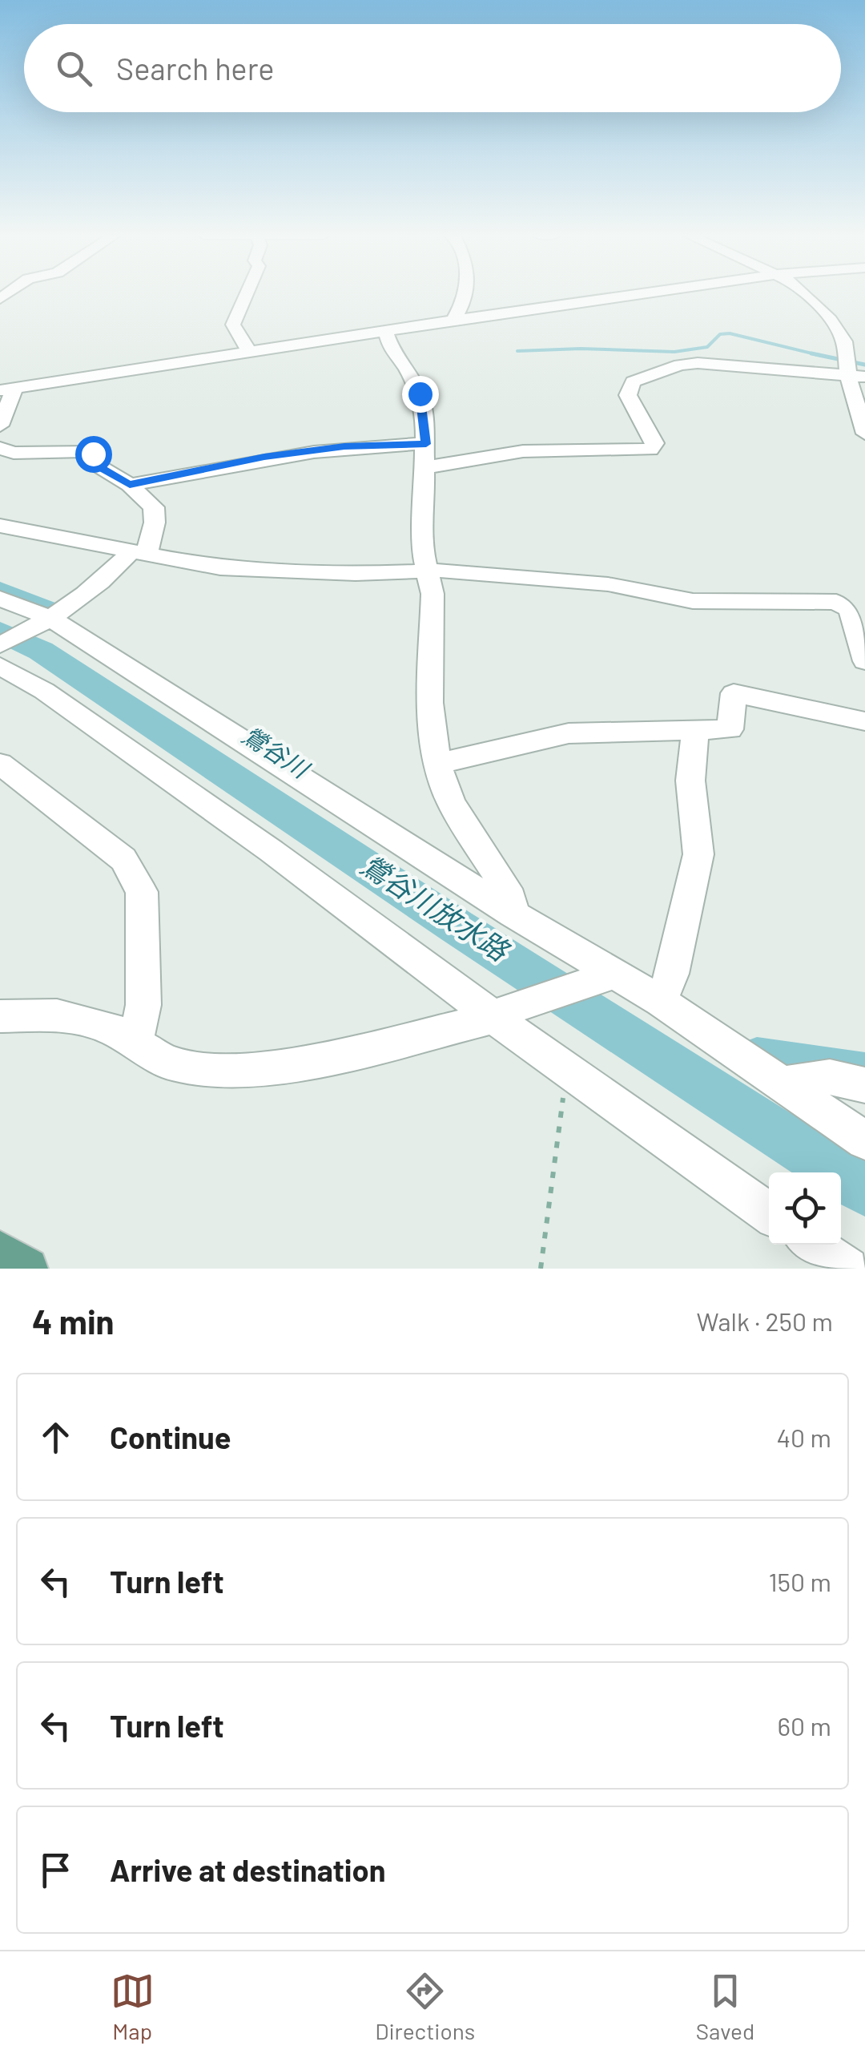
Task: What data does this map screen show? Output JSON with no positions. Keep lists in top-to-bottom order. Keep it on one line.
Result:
{"water":["鶯谷川","鶯谷川放水路"],"page":{"search":"Search here","heading":["4 min","Walk · 250 m"],"list":[["Continue","40 m"],["Turn left","150 m"],["Turn left","60 m"],"Arrive at destination"],"nav":["Map","Directions","Saved"]}}
